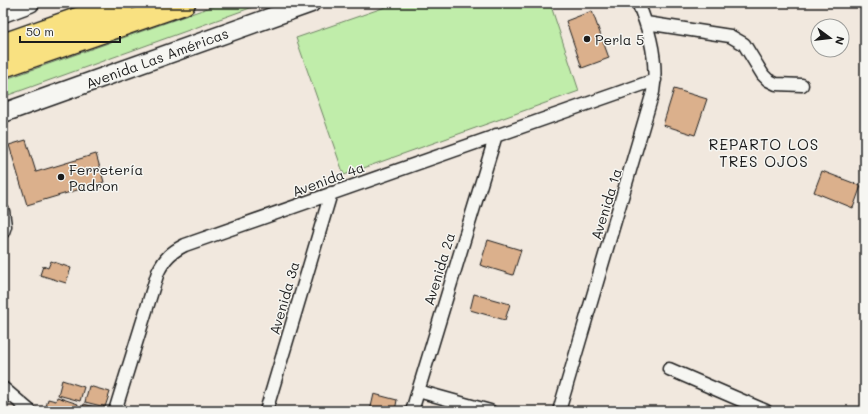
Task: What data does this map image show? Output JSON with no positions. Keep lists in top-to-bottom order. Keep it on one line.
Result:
{"streets":{"main road":["Avenida Las Américas"],"street":["Avenida 4a","Avenida 1a","Avenida 2a","Avenida 3a"]},"crossings":[["Avenida 4a","Avenida 1a"],["Avenida 4a","Avenida 2a"],["Avenida 4a","Avenida 3a"]],"districts":["REPARTO LOS TRES OJOS"],"places":["Perla 5","Ferretería Padron"],"scale_bar":"50 m","north":"right"}
